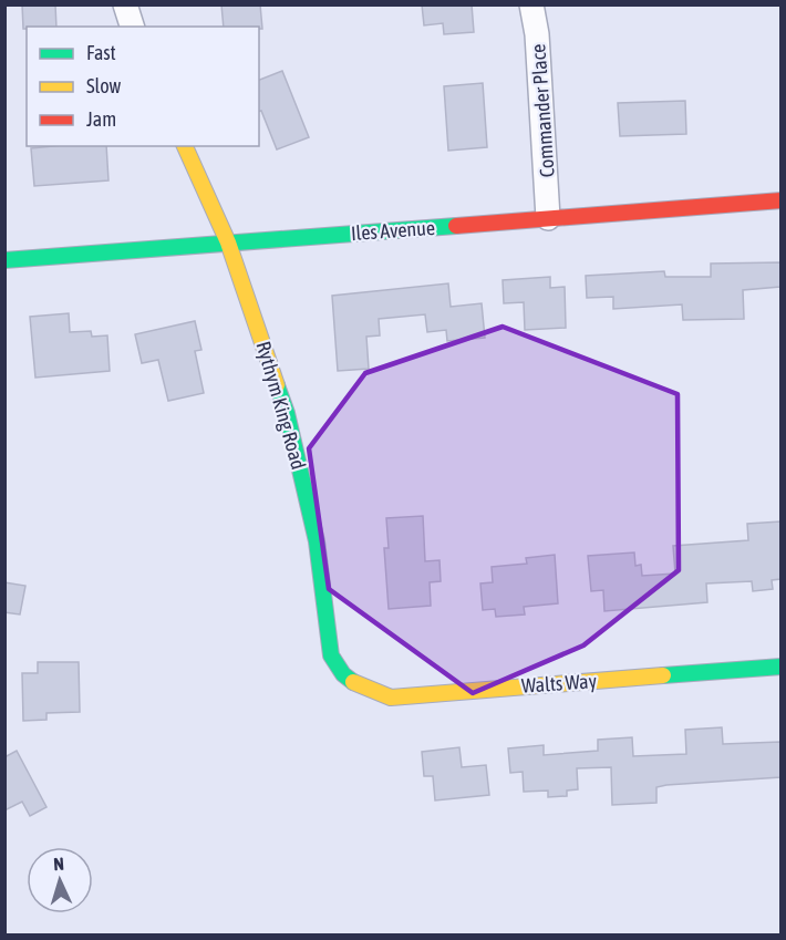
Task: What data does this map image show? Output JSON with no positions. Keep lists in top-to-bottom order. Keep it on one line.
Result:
{"streets":{"street":["Commander Place","Iles Avenue","Rythym King Road","Walts Way"]},"crossings":[["Commander Place","Iles Avenue"],["Iles Avenue","Rythym King Road"],["Rythym King Road","Walts Way"]],"legend":["Fast","Slow","Jam"],"north":"top"}
